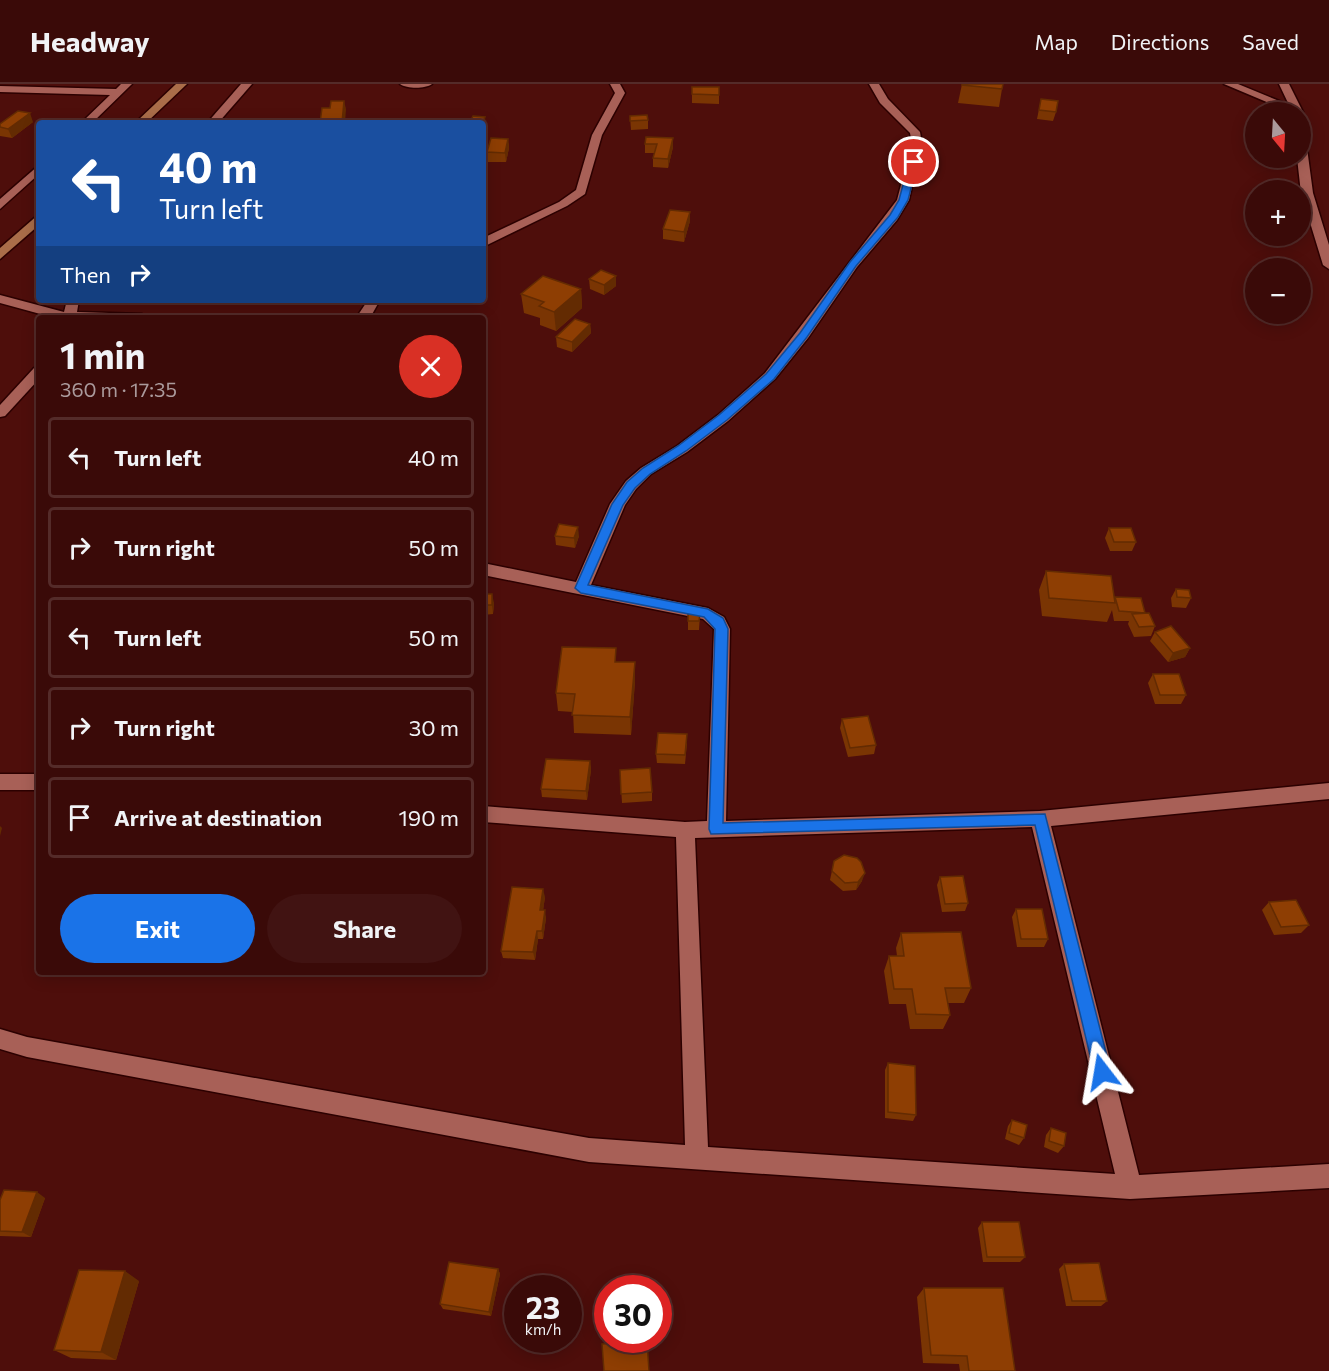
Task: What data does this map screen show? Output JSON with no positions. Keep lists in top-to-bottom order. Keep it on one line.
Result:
{"north":"bottom","page":{"header":"Headway","nav":["Map","Directions","Saved"],"map_buttons":["+","−"],"turn":["40 m","Turn left"],"then":"Then","heading":["1 min","360 m · 17:35"],"list":[{"name":"Turn left","value":"40 m"},{"name":"Turn right","value":"50 m"},{"name":"Turn left","value":"50 m"},{"name":"Turn right","value":"30 m"},{"name":"Arrive at destination","value":"190 m"}],"buttons":["Exit","Share"],"speed":"23 km/h","limit":"30"}}
